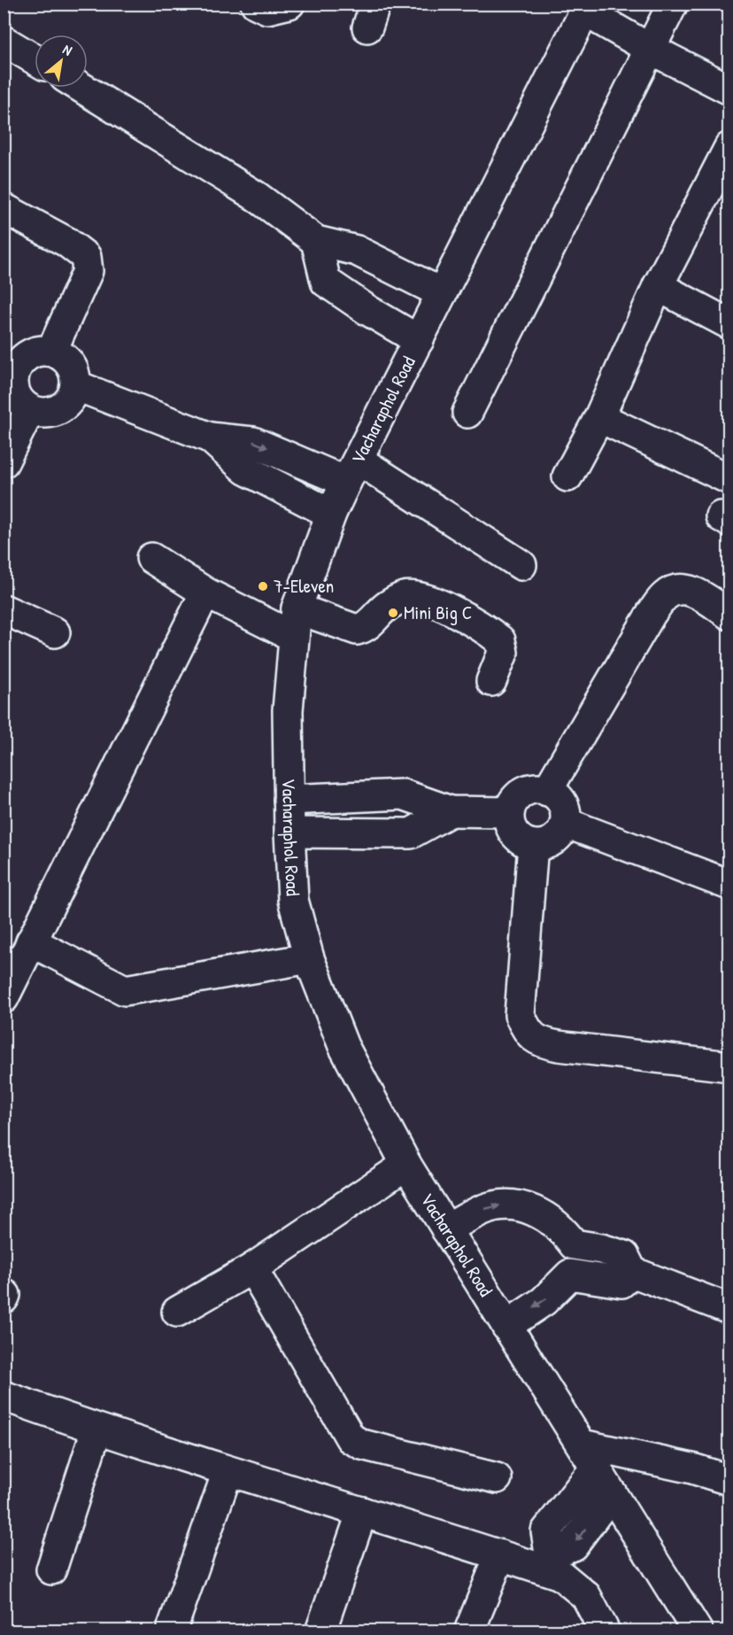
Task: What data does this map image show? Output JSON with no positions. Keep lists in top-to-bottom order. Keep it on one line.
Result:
{"streets":{"street":["Vacharaphol Road"]},"places":["7-Eleven","Mini Big C"],"north":"top right"}
